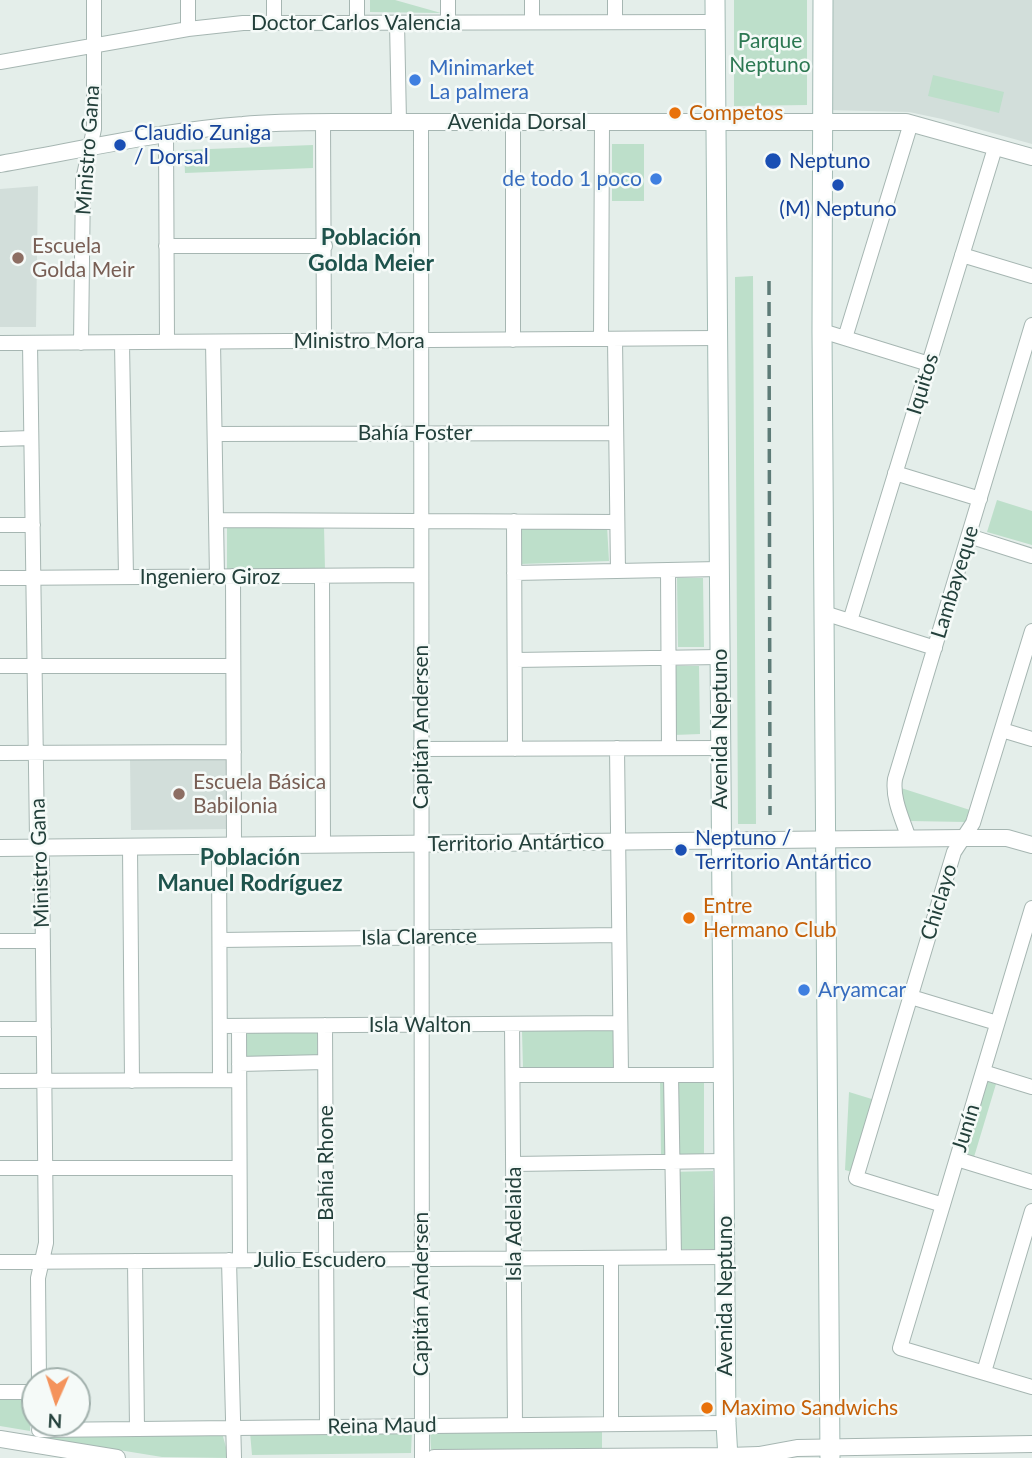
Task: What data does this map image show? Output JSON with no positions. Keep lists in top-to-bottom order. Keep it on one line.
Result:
{"streets":{"main road":["Avenida Neptuno"],"street":["Doctor Carlos Valencia","Avenida Dorsal","Ministro Gana","Ministro Mora","Iquitos","Bahía Foster","Ingeniero Giroz","Lambayeque","Capitán Andersen","Territorio Antártico","Chiclayo","Isla Clarence","Isla Walton","Junín","Bahía Rhone","Isla Adelaida","Julio Escudero","Reina Maud"]},"crossings":[["Doctor Carlos Valencia","Ministro Gana"],["Doctor Carlos Valencia","Avenida Neptuno"],["Avenida Dorsal","Ministro Gana"],["Avenida Dorsal","Iquitos"],["Avenida Dorsal","Capitán Andersen"],["Avenida Dorsal","Avenida Neptuno"],["Ministro Gana","Ministro Mora"],["Ministro Gana","Ingeniero Giroz"],["Ministro Gana","Territorio Antártico"],["Ministro Gana","Julio Escudero"],["Ministro Mora","Capitán Andersen"],["Ministro Mora","Avenida Neptuno"],["Bahía Foster","Capitán Andersen"],["Ingeniero Giroz","Capitán Andersen"],["Lambayeque","Territorio Antártico"],["Capitán Andersen","Territorio Antártico"],["Capitán Andersen","Isla Clarence"],["Capitán Andersen","Isla Walton"],["Capitán Andersen","Julio Escudero"],["Capitán Andersen","Reina Maud"],["Avenida Neptuno","Territorio Antártico"],["Avenida Neptuno","Julio Escudero"],["Avenida Neptuno","Reina Maud"],["Territorio Antártico","Chiclayo"],["Chiclayo","Junín"],["Isla Walton","Bahía Rhone"],["Isla Walton","Isla Adelaida"],["Bahía Rhone","Julio Escudero"],["Bahía Rhone","Reina Maud"],["Isla Adelaida","Julio Escudero"],["Isla Adelaida","Reina Maud"]],"districts":["Población Golda Meier","Población Manuel Rodríguez"],"parks":["Parque Neptuno"],"places":["Minimarket La palmera","Competos","Claudio Zuniga / Dorsal","Neptuno","de todo 1 poco","(M) Neptuno","Escuela Golda Meir","Escuela Básica Babilonia","Neptuno / Territorio Antártico","Entre Hermano Club","Aryamcar","Maximo Sandwichs"],"north":"bottom"}
